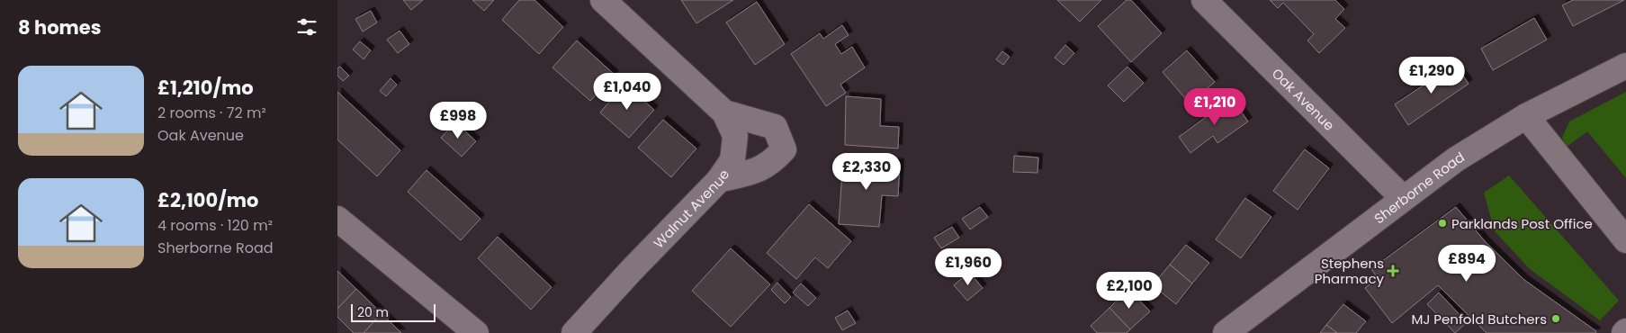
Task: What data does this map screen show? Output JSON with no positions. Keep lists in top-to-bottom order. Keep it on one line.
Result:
{"streets":{"street":["Oak Avenue","Sherborne Road","Walnut Avenue"]},"crossings":[["Oak Avenue","Sherborne Road"]],"places":{"other":["Parklands Post Office","MJ Penfold Butchers"],"health":["Stephens Pharmacy"]},"scale_bar":"20 m","page":{"heading":"8 homes","list":[{"name":"£1,210/mo","note":"2 rooms · 72 m² · Oak Avenue"},{"name":"£2,100/mo","note":"4 rooms · 120 m² · Sherborne Road"}],"price":["£1,290","£1,040","£1,210","£998","£2,330","£894","£1,960","£2,100"],"scale":"20 m"}}
